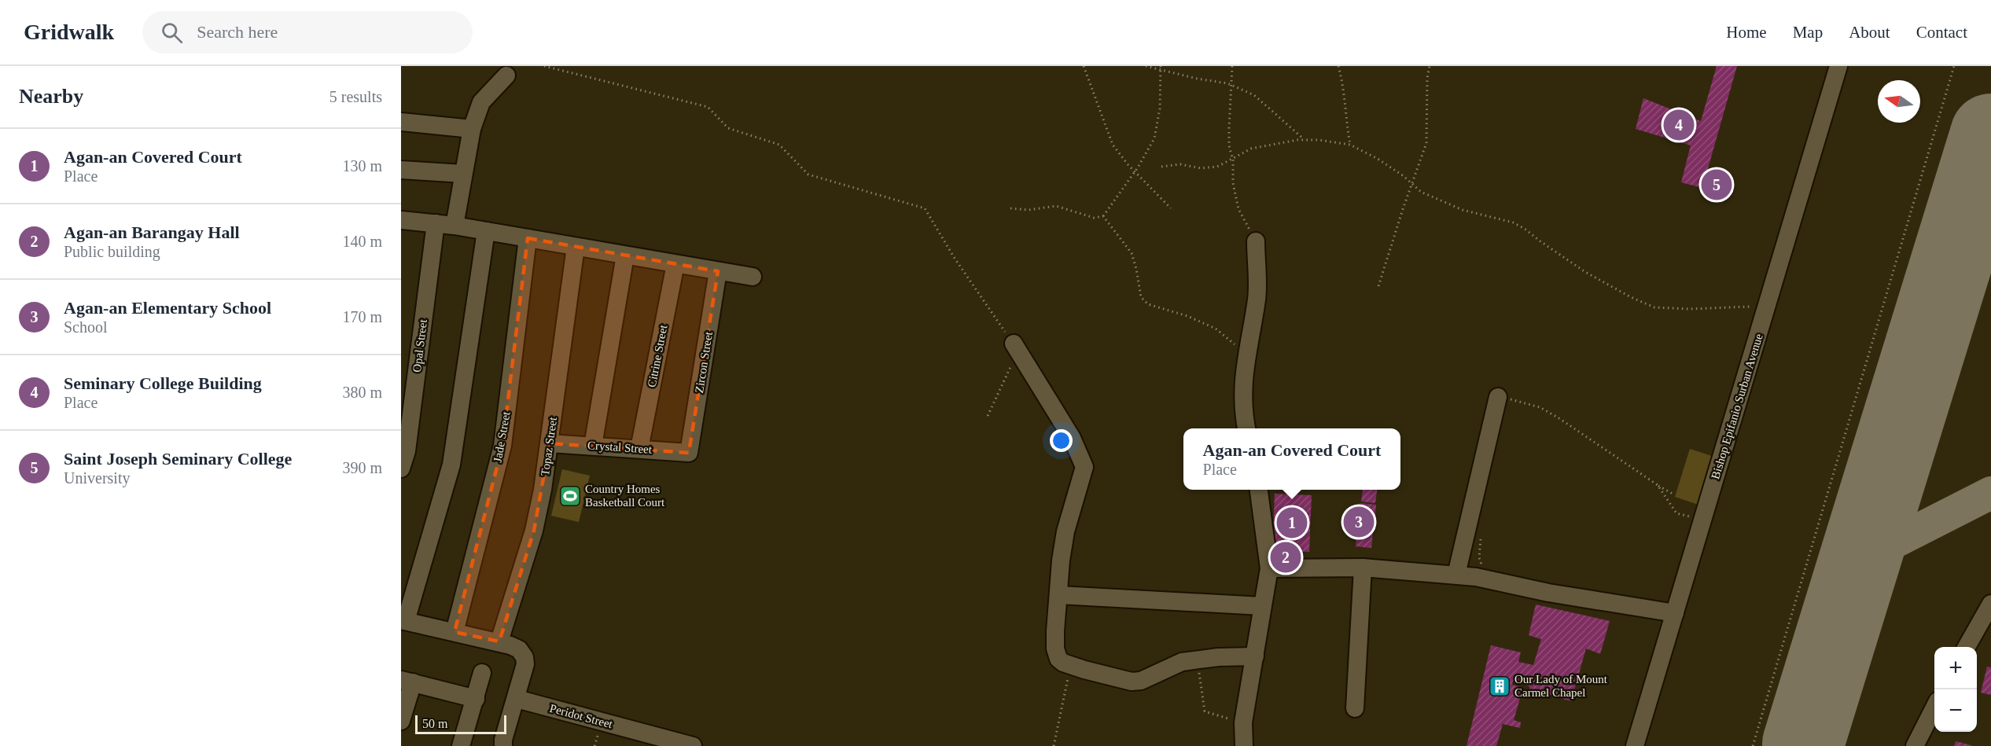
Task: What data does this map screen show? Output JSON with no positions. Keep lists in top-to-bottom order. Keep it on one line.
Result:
{"streets":{"street":["Opal Street","Citrine Street","Zircon Street","Bishop Epifanio Surban Avenue","Jade Street","Topaz Street","Crystal Street","Peridot Street"]},"crossings":[["Citrine Street","Crystal Street"],["Zircon Street","Crystal Street"],["Topaz Street","Crystal Street"]],"places":{"sports":["Country Homes Basketball Court"],"building":["Our Lady of Mount Carmel Chapel"]},"scale_bar":"50 m","north":"left","page":{"header":"Gridwalk","search":"Search here","nav":["Home","Map","About","Contact"],"heading":["Nearby","5 results"],"pins":["4","5","3","1","2"],"list":[{"mark":"1","name":"Agan-an Covered Court","note":"Place","value":"130 m"},{"mark":"2","name":"Agan-an Barangay Hall","note":"Public building","value":"140 m"},{"mark":"3","name":"Agan-an Elementary School","note":"School","value":"170 m"},{"mark":"4","name":"Seminary College Building","note":"Place","value":"380 m"},{"mark":"5","name":"Saint Joseph Seminary College","note":"University","value":"390 m"}],"popup":["Agan-an Covered Court","Place"],"map_buttons":["+","−"],"scale":"50 m"}}
